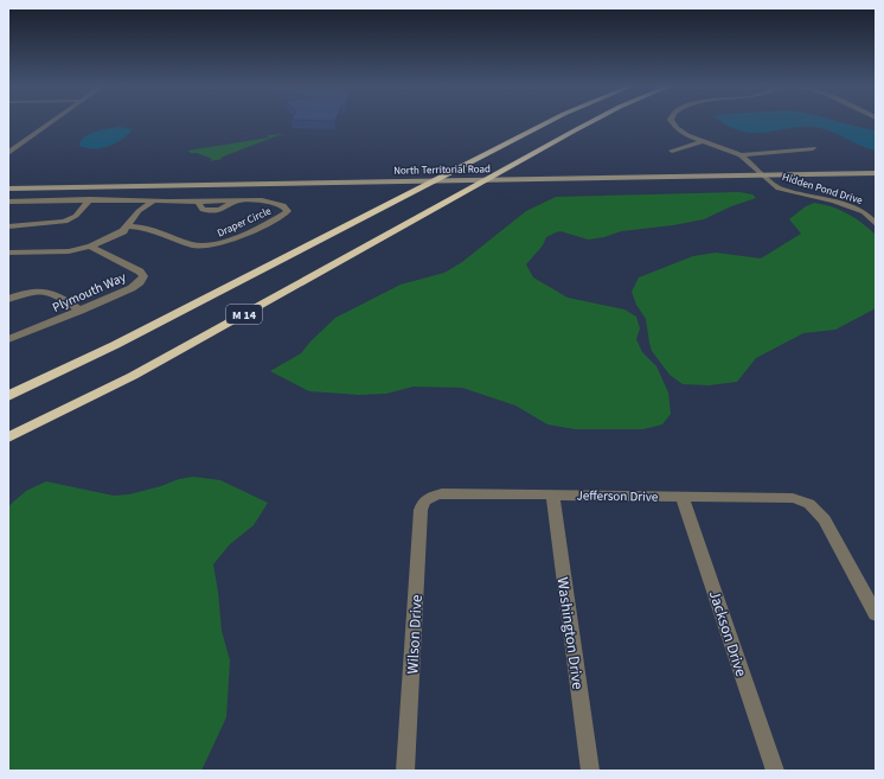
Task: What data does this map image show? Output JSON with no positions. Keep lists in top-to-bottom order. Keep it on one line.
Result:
{"streets":{"highway":["M 14"],"main road":["North Territorial Road"],"street":["Hidden Pond Drive","Draper Circle","Plymouth Way","Jefferson Drive","Washington Drive","Jackson Drive","Wilson Drive"]},"crossings":[["North Territorial Road","Hidden Pond Drive"],["Jefferson Drive","Washington Drive"],["Jefferson Drive","Jackson Drive"],["Jefferson Drive","Wilson Drive"]]}
